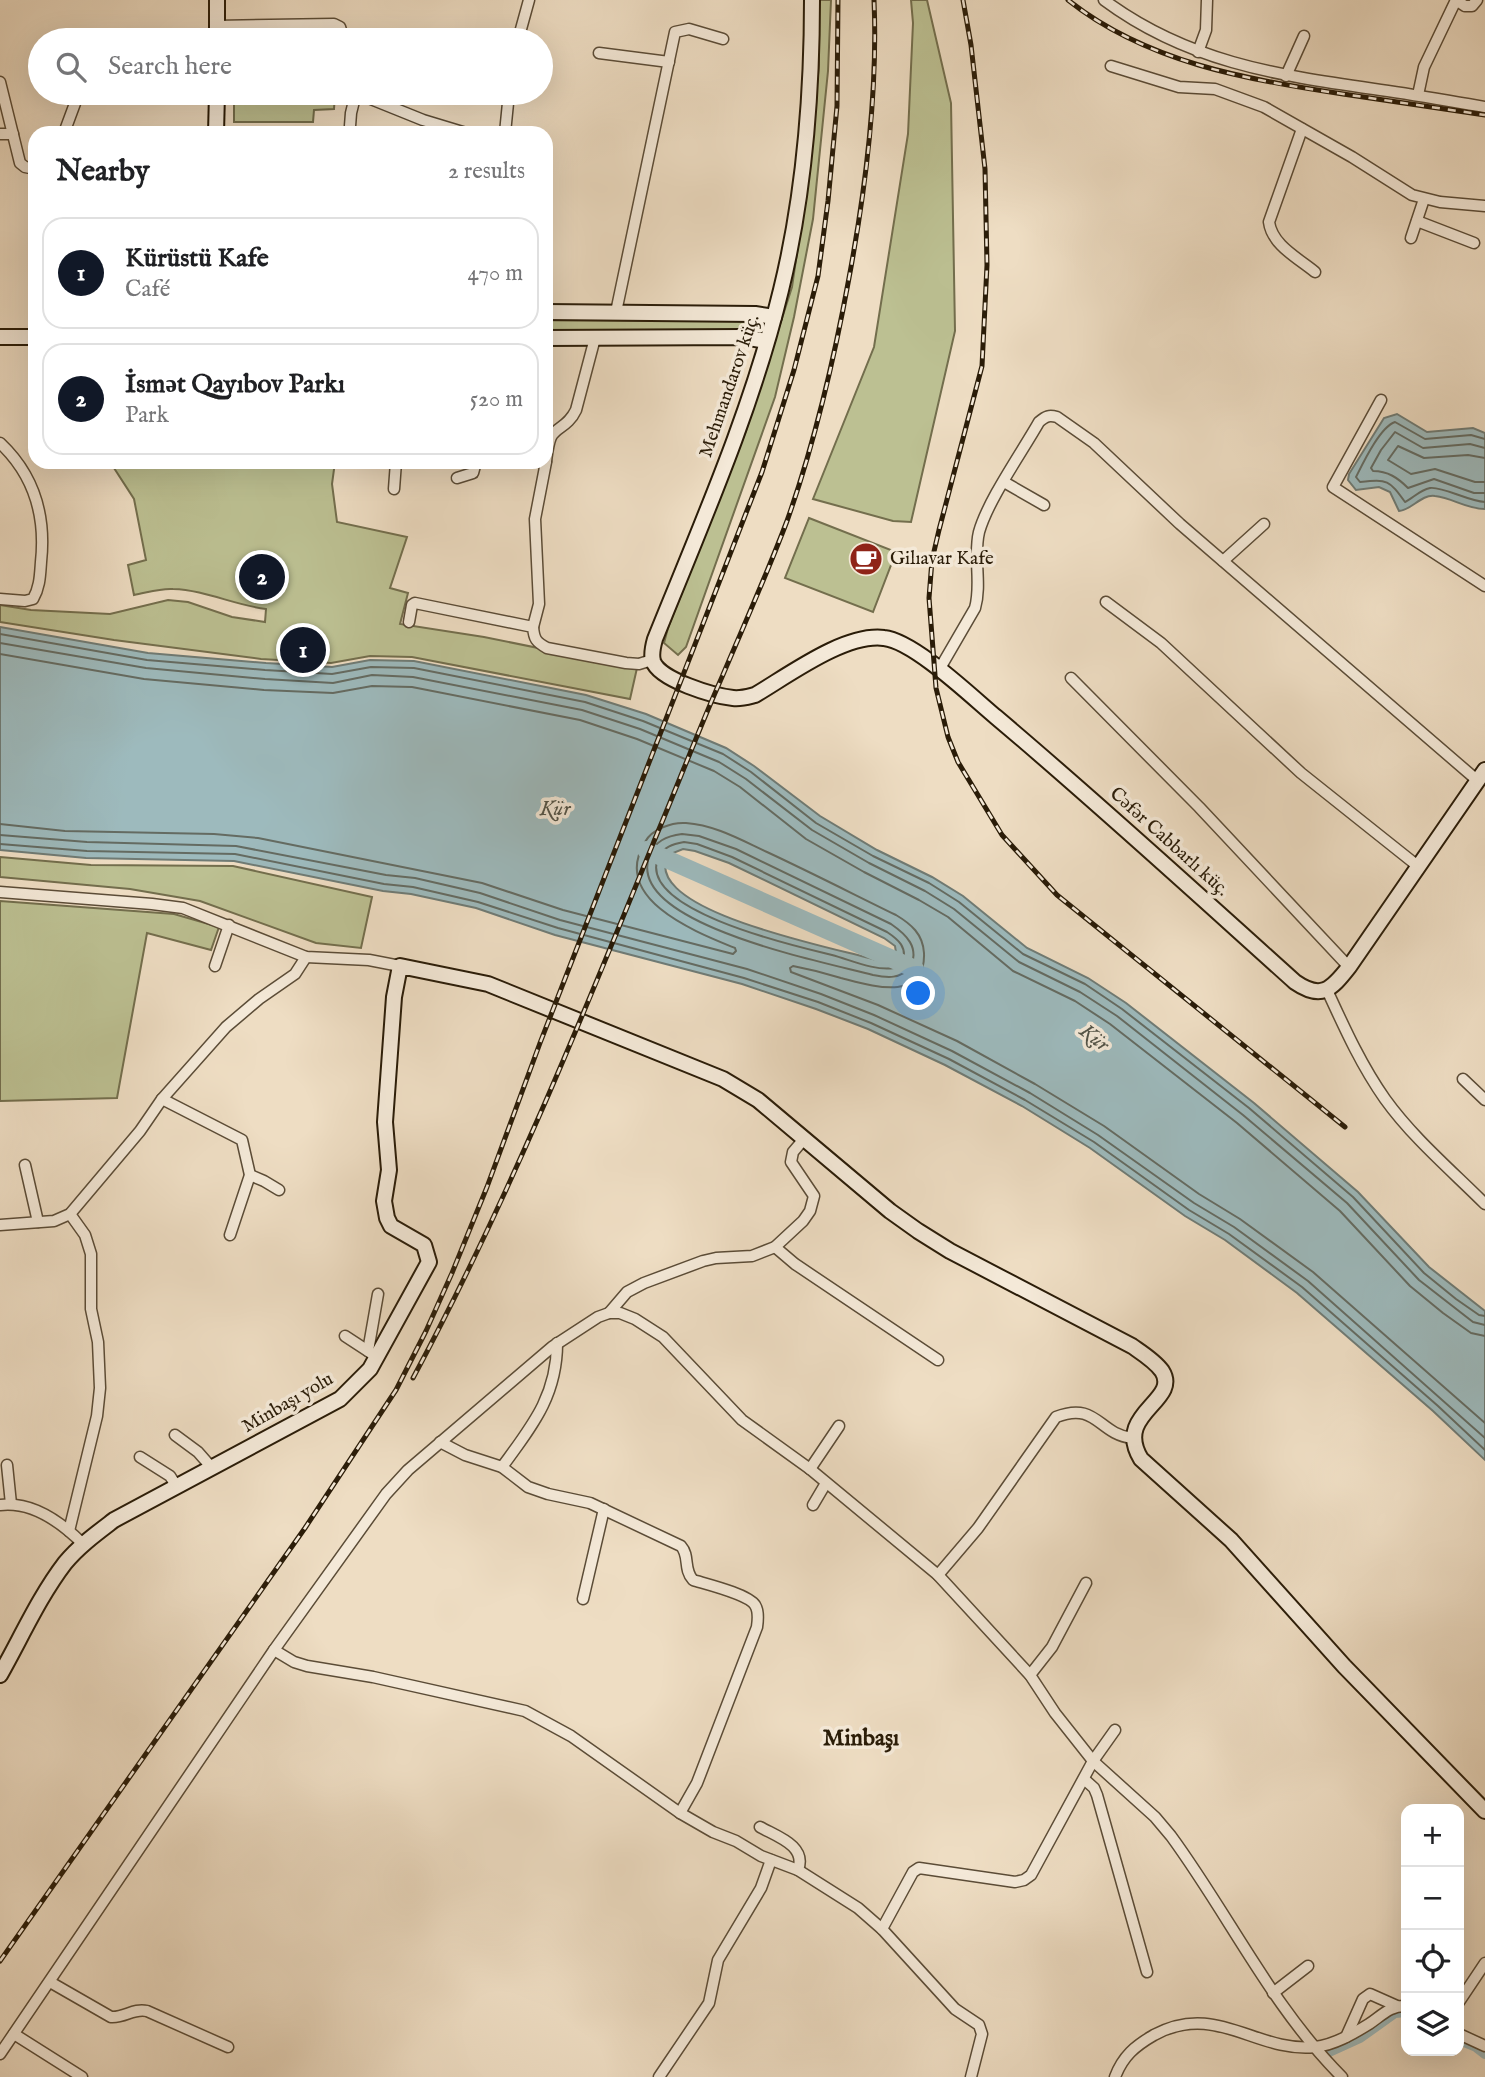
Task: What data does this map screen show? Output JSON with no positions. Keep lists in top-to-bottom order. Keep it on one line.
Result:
{"streets":{"street":["Mehmandarov küç.","Cəfər Cabbarlı küç.","Minbaşı yolu"]},"crossings":[["Mehmandarov küç.","Cəfər Cabbarlı küç."]],"districts":["Minbaşı"],"water":["Kür"],"places":{"cafe":["Gilıavar Kafe"]},"page":{"search":"Search here","heading":["Nearby","2 results"],"list":[{"mark":"1","name":"Kürüstü Kafe","note":"Café","value":"470 m"},{"mark":"2","name":"İsmət Qayıbov Parkı","note":"Park","value":"520 m"}],"pins":["2","1"],"map_buttons":["+","−"]}}
